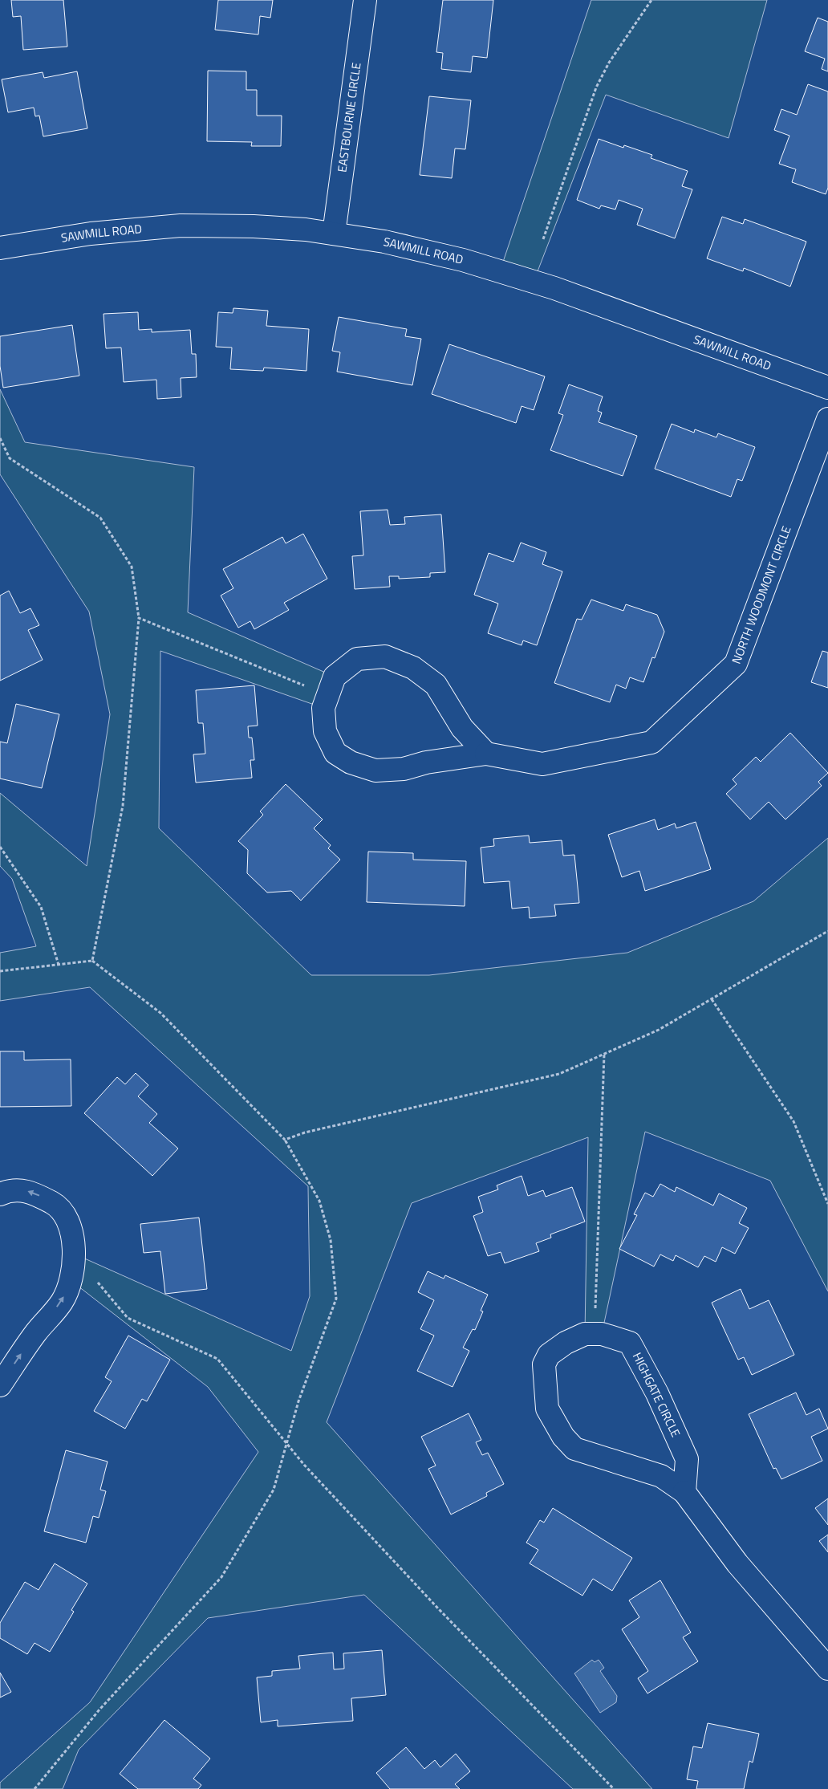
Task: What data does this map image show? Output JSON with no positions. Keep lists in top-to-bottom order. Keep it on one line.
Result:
{"streets":{"street":["EASTBOURNE CIRCLE","SAWMILL ROAD","NORTH WOODMONT CIRCLE","HIGHGATE CIRCLE"]},"crossings":[["EASTBOURNE CIRCLE","SAWMILL ROAD"]]}
